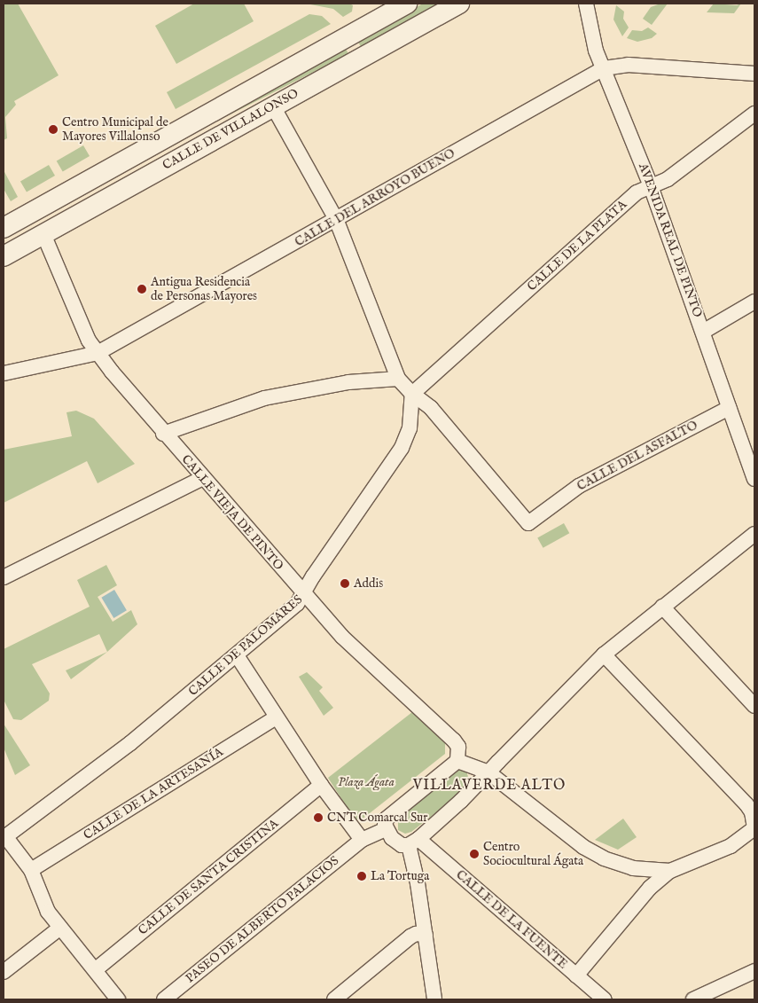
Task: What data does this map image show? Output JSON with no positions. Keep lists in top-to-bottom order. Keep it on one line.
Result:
{"streets":{"main road":["CALLE DE VILLALONSO"],"street":["CALLE DEL ARROYO BUENO","AVENIDA REAL DE PINTO","CALLE DE LA PLATA","CALLE DEL ASFALTO","CALLE VIEJA DE PINTO","CALLE DE PALOMARES","CALLE DE LA ARTESANÍA","CALLE DE SANTA CRISTINA","PASEO DE ALBERTO PALACIOS","CALLE DE LA FUENTE"]},"crossings":[["CALLE DE VILLALONSO","CALLE VIEJA DE PINTO"],["CALLE DEL ARROYO BUENO","AVENIDA REAL DE PINTO"],["CALLE DEL ARROYO BUENO","CALLE VIEJA DE PINTO"],["AVENIDA REAL DE PINTO","CALLE DE LA PLATA"],["AVENIDA REAL DE PINTO","CALLE DEL ASFALTO"],["CALLE DE LA PLATA","CALLE DEL ASFALTO"],["CALLE DE LA PLATA","CALLE DE PALOMARES"],["CALLE DEL ASFALTO","CALLE DE PALOMARES"],["CALLE VIEJA DE PINTO","CALLE DE PALOMARES"],["PASEO DE ALBERTO PALACIOS","CALLE DE LA FUENTE"]],"districts":["VILLAVERDE ALTO"],"parks":["Plaza Ágata"],"places":["Centro Municipal de Mayores Villalonso","Antigua Residencia de Personas Mayores","Addis","CNT Comarcal Sur","Centro Sociocultural Ágata","La Tortuga"]}
